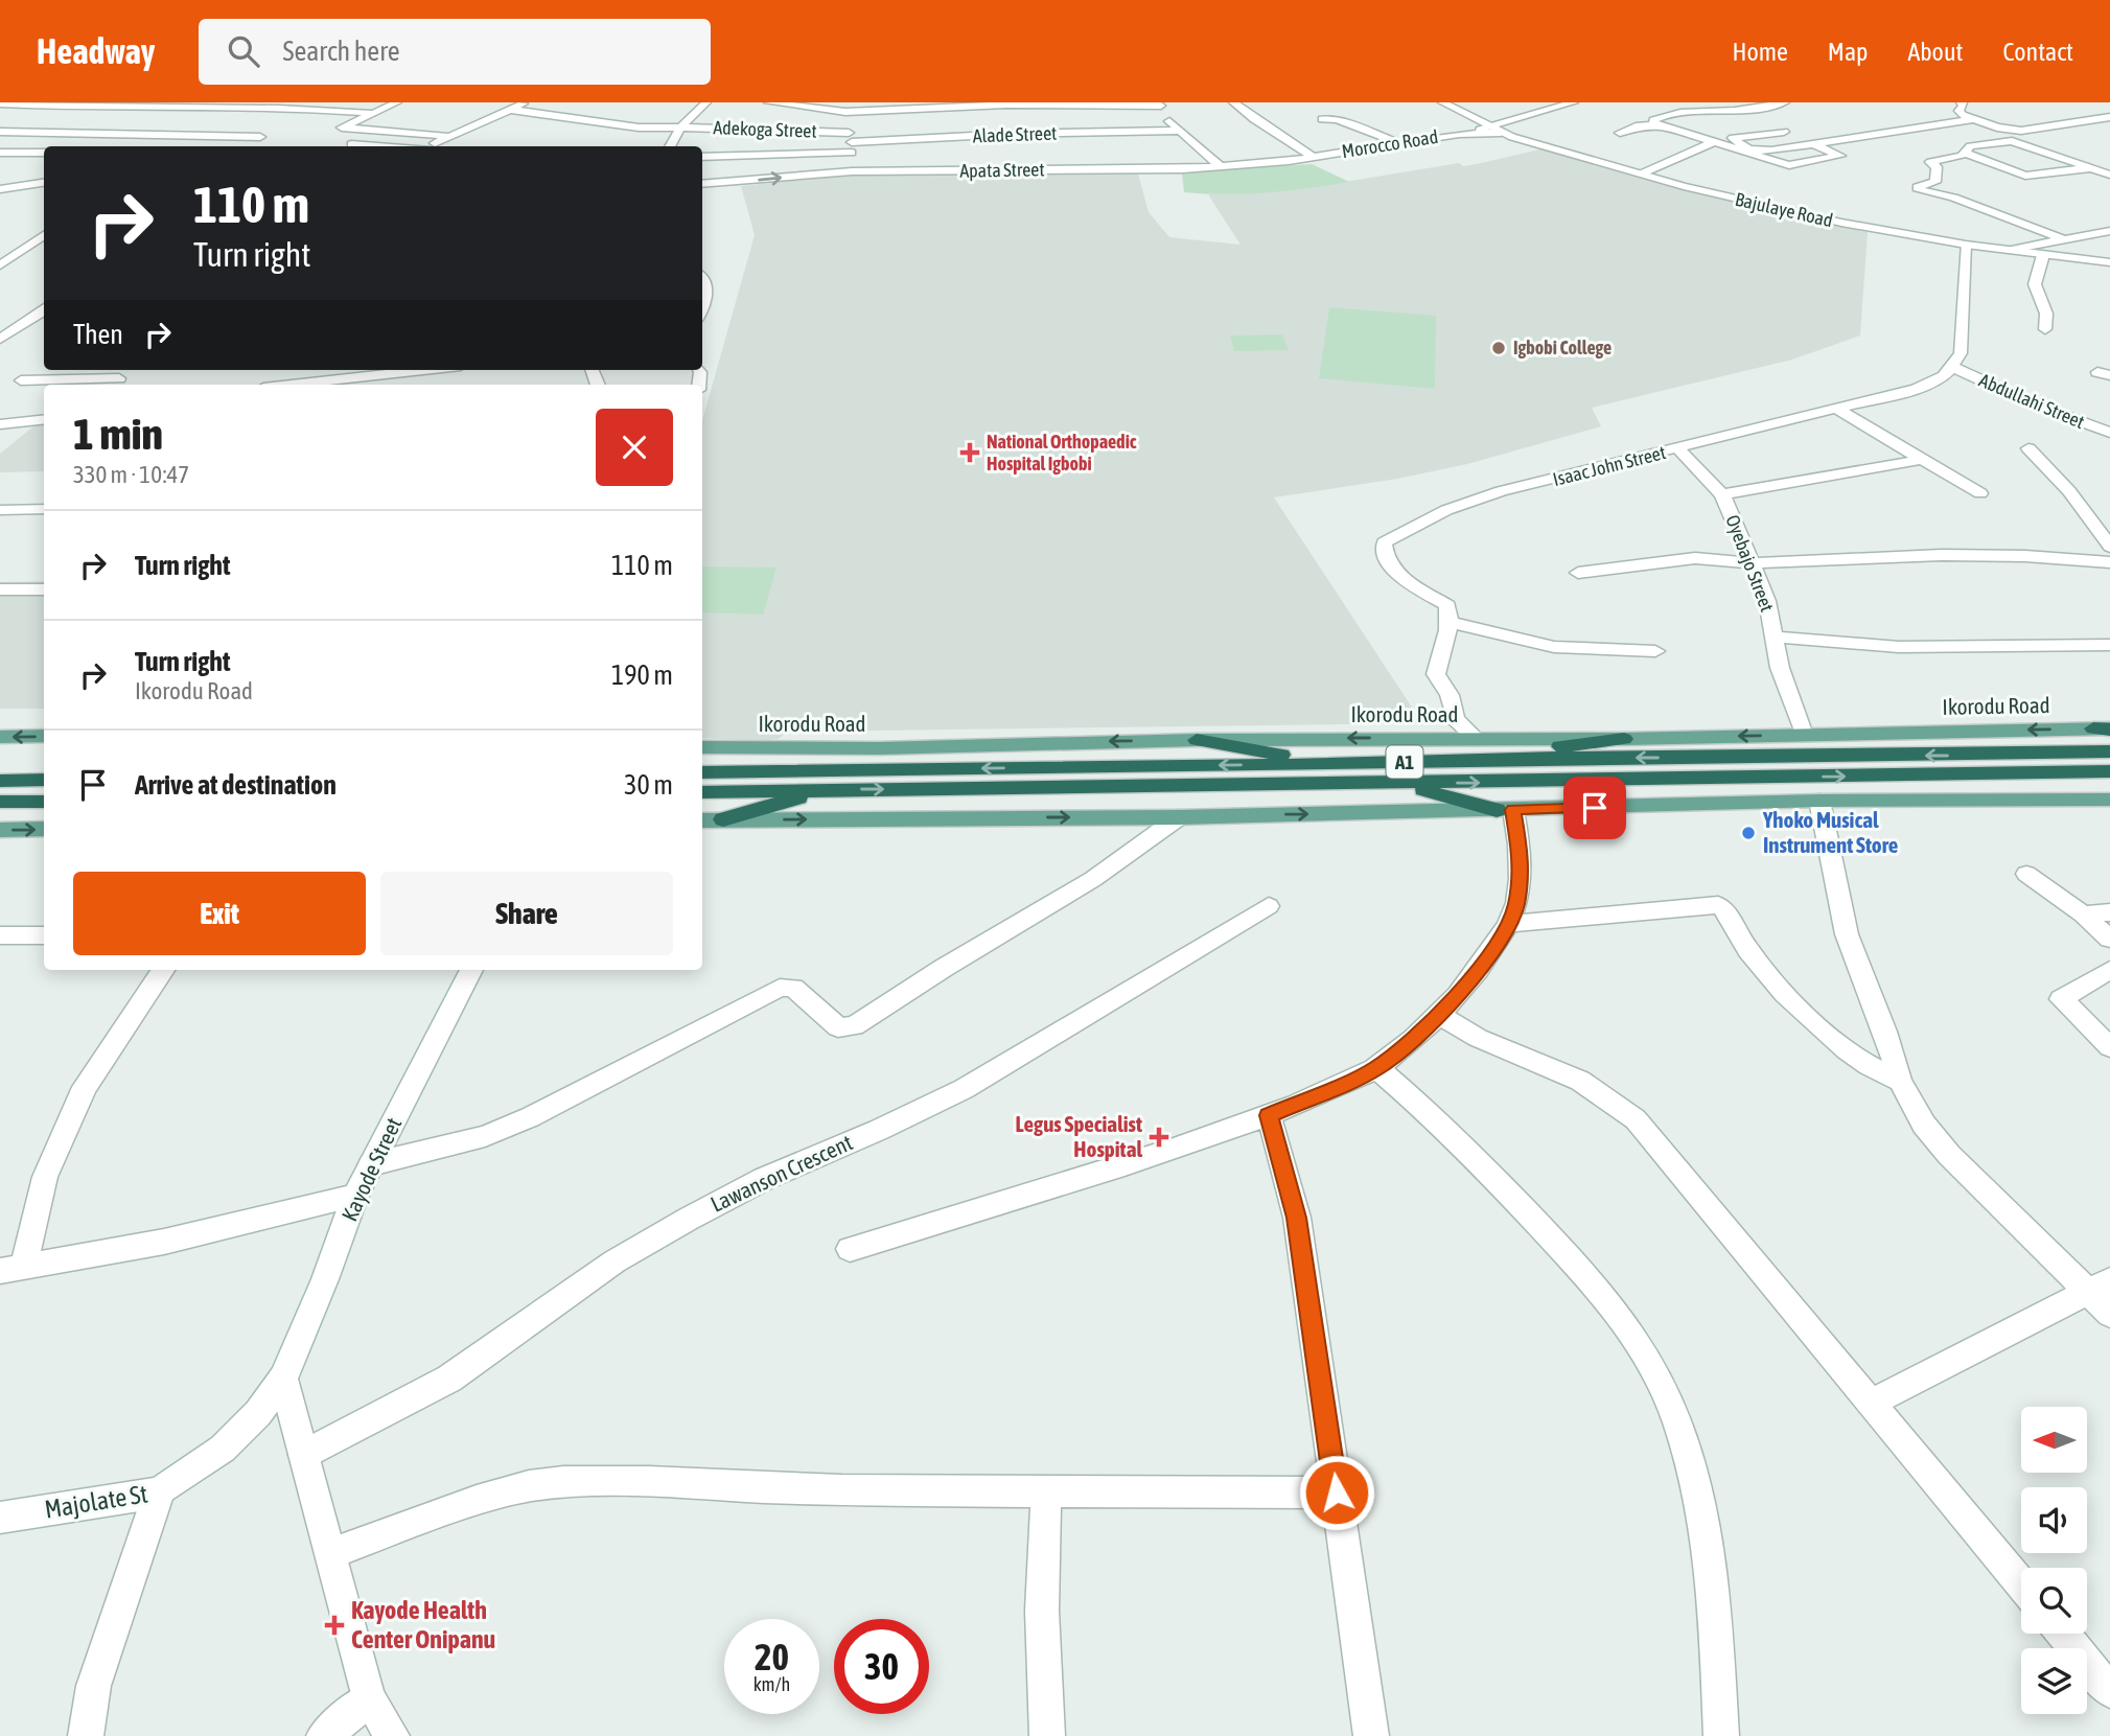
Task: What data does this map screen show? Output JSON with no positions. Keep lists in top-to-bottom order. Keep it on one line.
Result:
{"streets":{"highway":["Ikorodu Road","A1"],"street":["Adekoga Street","Alade Street","Morocco Road","Apata Street","Bajulaye Road","Abdullahi Street","Isaac John Street","Oyebajo Street","Kayode Street","Lawanson Crescent","Majolate St"]},"crossings":[["Adekoga Street","Alade Street"],["Morocco Road","Apata Street"],["Morocco Road","Bajulaye Road"],["Abdullahi Street","Isaac John Street"],["Isaac John Street","Oyebajo Street"],["Oyebajo Street","Ikorodu Road"],["Kayode Street","Majolate St"]],"places":{"other":["Igbobi College","Yhoko Musical Instrument Store"],"health":["National Orthopaedic Hospital Igbobi","Legus Specialist Hospital","Kayode Health Center Onipanu"]},"north":"left","page":{"header":"Headway","search":"Search here","nav":["Home","Map","About","Contact"],"turn":["110 m","Turn right"],"then":"Then","heading":["1 min","330 m · 10:47"],"list":[{"name":"Turn right","value":"110 m"},{"name":"Turn right","note":"Ikorodu Road","value":"190 m"},{"name":"Arrive at destination","value":"30 m"}],"buttons":["Exit","Share"],"speed":"20 km/h","limit":"30"}}
